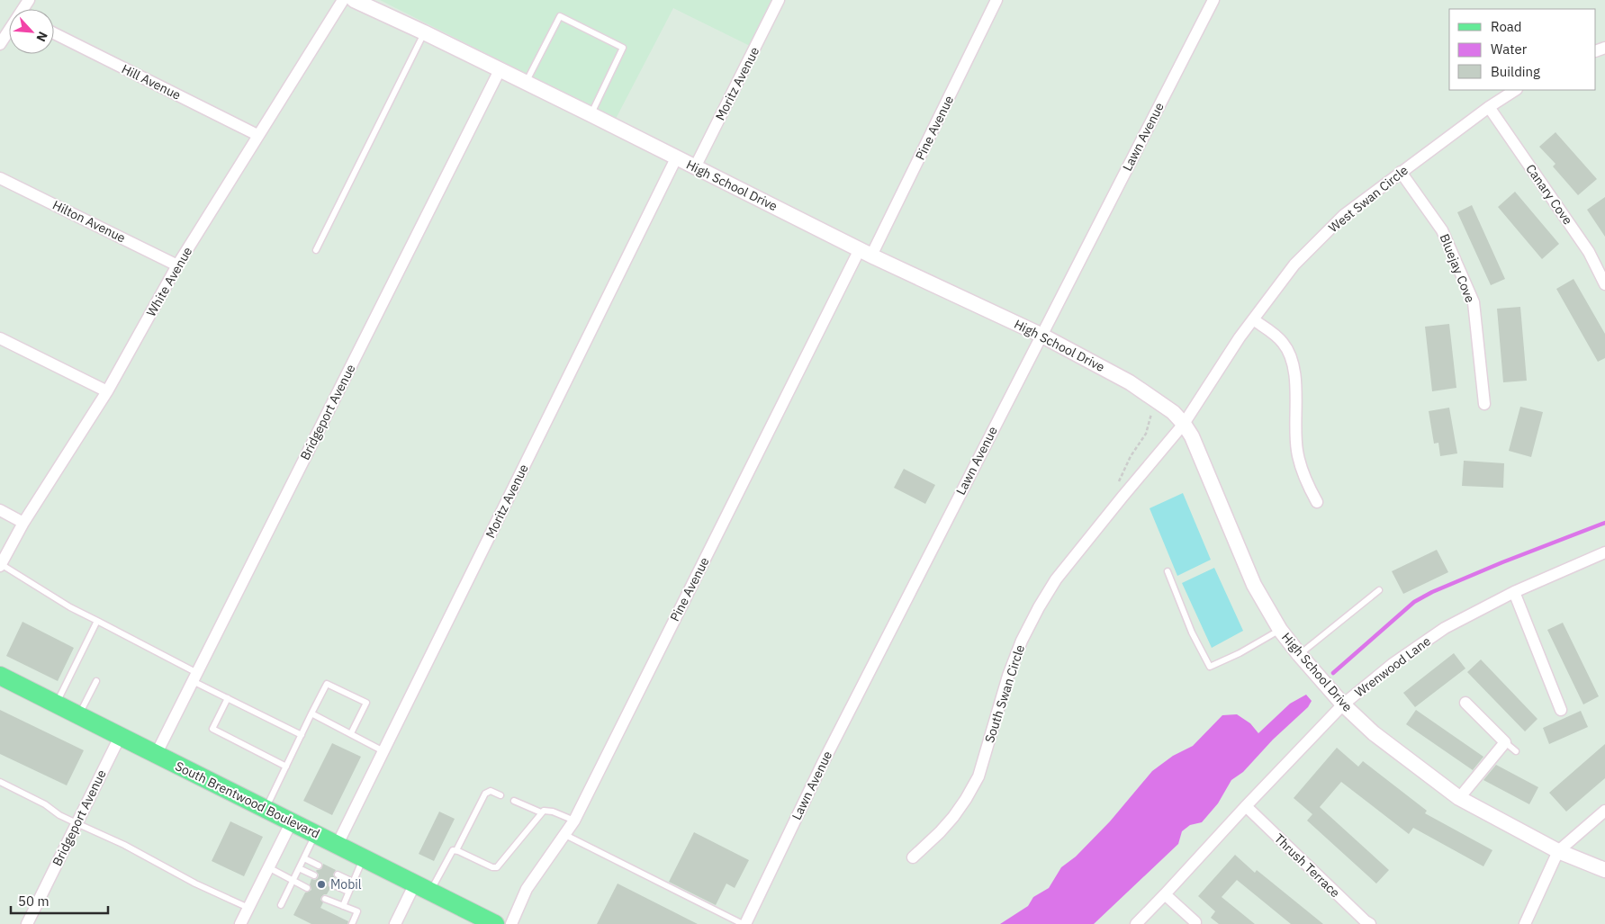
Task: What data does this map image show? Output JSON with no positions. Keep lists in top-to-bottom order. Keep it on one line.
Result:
{"streets":{"main road":["South Brentwood Boulevard"],"street":["Hill Avenue","Moritz Avenue","Pine Avenue","Lawn Avenue","High School Drive","Canary Cove","West Swan Circle","Hilton Avenue","Bluejay Cove","White Avenue","Bridgeport Avenue","Wrenwood Lane","South Swan Circle","Thrush Terrace"]},"crossings":[["Hill Avenue","White Avenue"],["Moritz Avenue","High School Drive"],["Moritz Avenue","South Brentwood Boulevard"],["Pine Avenue","High School Drive"],["Lawn Avenue","High School Drive"],["High School Drive","West Swan Circle"],["High School Drive","Bridgeport Avenue"],["High School Drive","Wrenwood Lane"],["High School Drive","South Swan Circle"],["Canary Cove","West Swan Circle"],["West Swan Circle","Bluejay Cove"],["West Swan Circle","South Swan Circle"],["Hilton Avenue","White Avenue"],["Bridgeport Avenue","South Brentwood Boulevard"],["Wrenwood Lane","Thrush Terrace"]],"places":["Mobil"],"legend":["Road","Water","Building"],"scale_bar":"50 m","north":"bottom right"}
